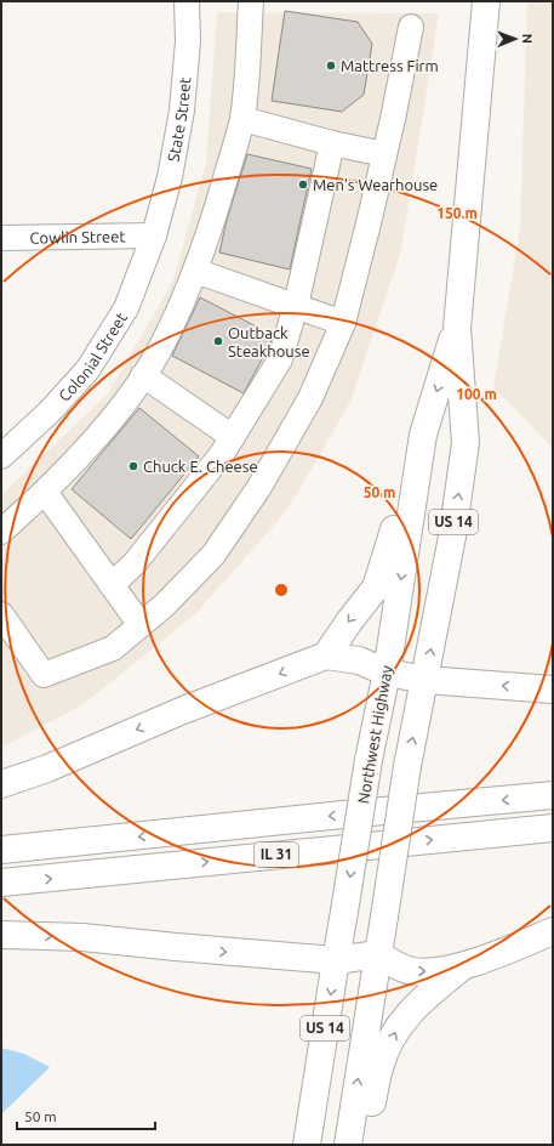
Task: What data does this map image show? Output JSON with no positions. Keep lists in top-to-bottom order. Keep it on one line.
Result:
{"streets":{"main road":["US 14","Northwest Highway","IL 31"],"street":["State Street","Cowlin Street","Colonial Street"]},"crossings":[["State Street","Cowlin Street"],["State Street","Colonial Street"],["Cowlin Street","Colonial Street"]],"places":["Mattress Firm","Men's Wearhouse","Outback Steakhouse","Chuck E. Cheese"],"scale_bar":"50 m","north":"right","rings":["150 m","100 m","50 m"]}
